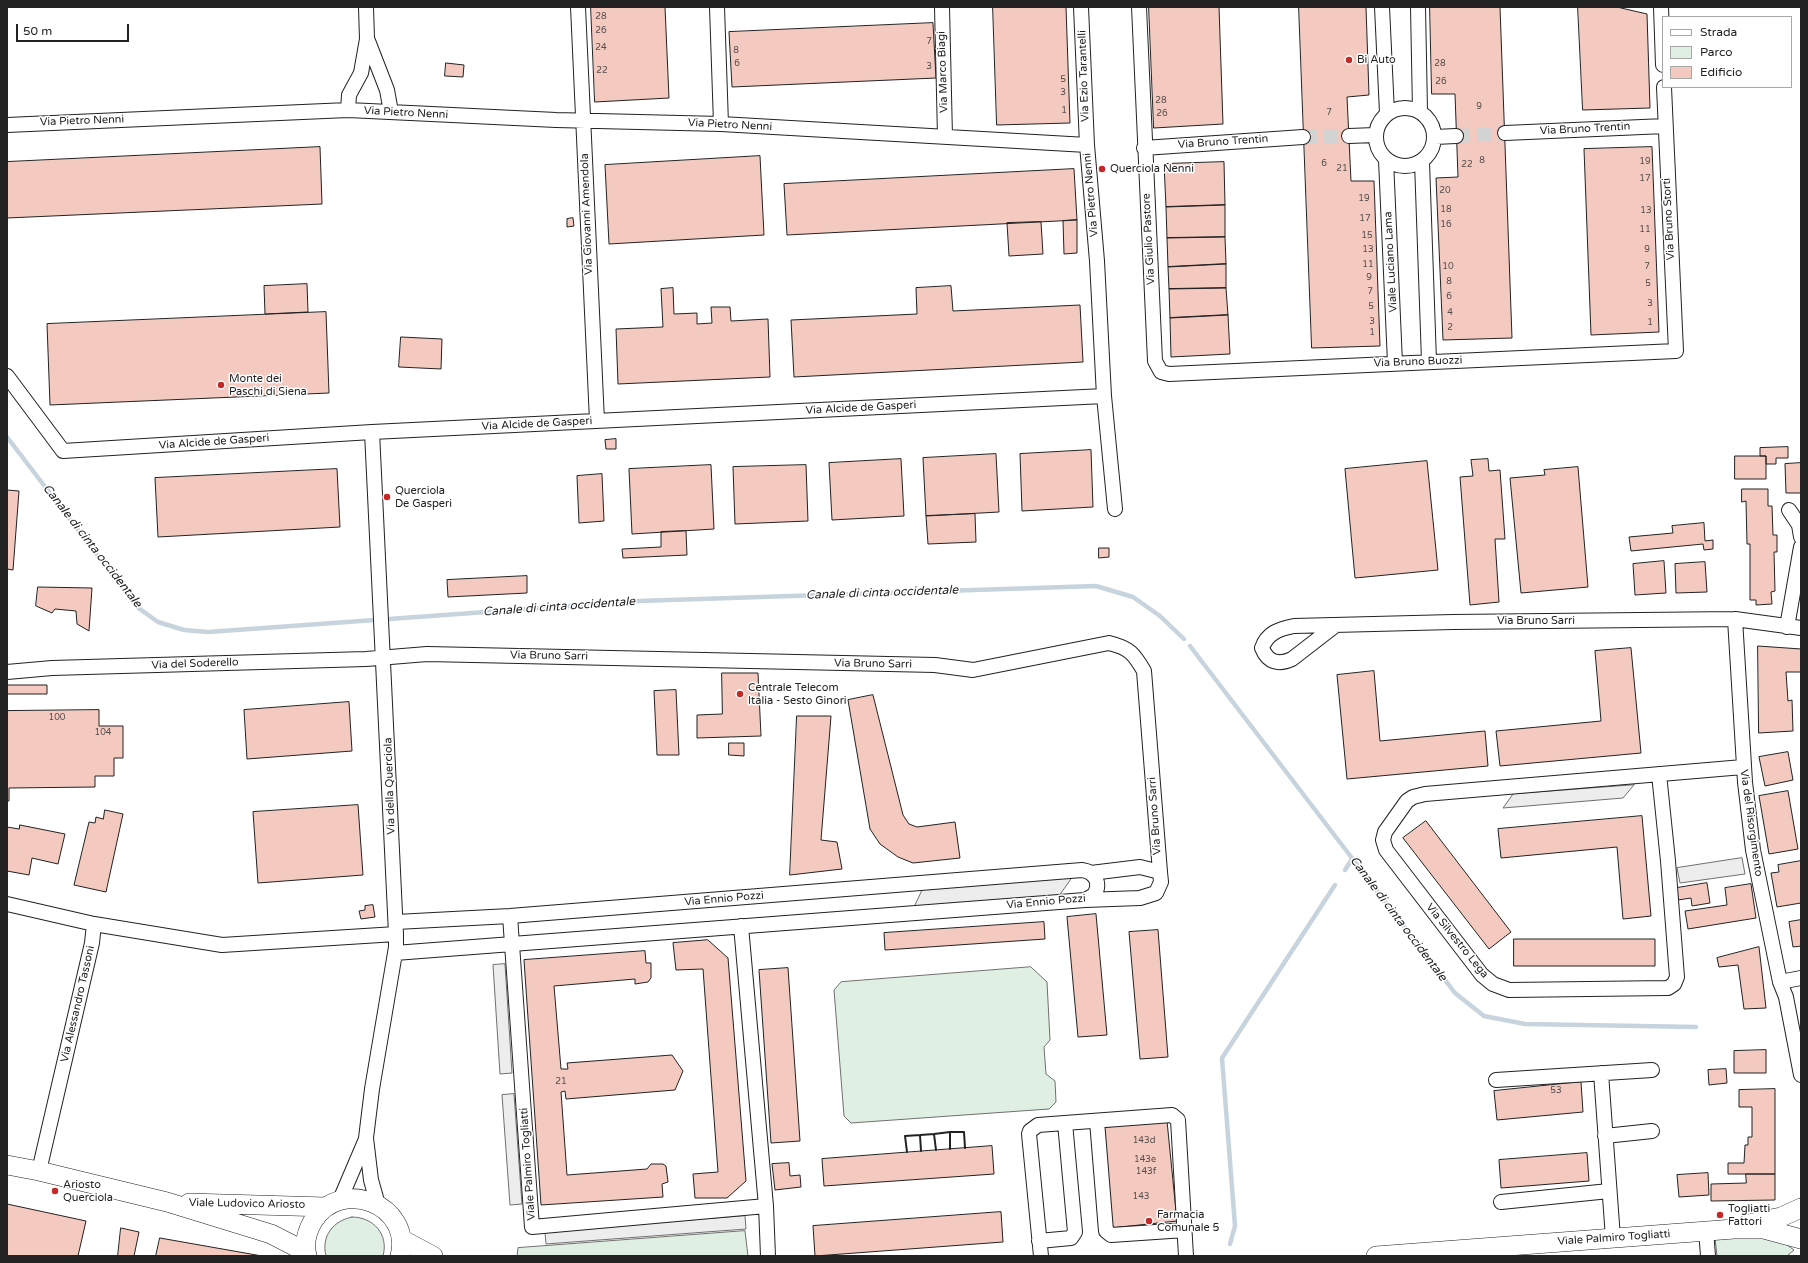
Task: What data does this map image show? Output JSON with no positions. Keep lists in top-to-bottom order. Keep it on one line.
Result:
{"streets":{"street":["Via Marco Biagi","Via Ezio Tarantelli","Via Pietro Nenni","Via Bruno Trentin","Via Giovanni Amendola","Via Bruno Storti","Via Giulio Pastore","Viale Luciano Lama","Via Bruno Buozzi","Via Alcide de Gasperi","Via Bruno Sarri","Via del Soderello","Via della Querciola","Via del Risorgimento","Via Ennio Pozzi","Via Silvestro Lega","Via Alessandro Tassoni","Viale Palmiro Togliatti","Viale Ludovico Ariosto"]},"crossings":[["Via Marco Biagi","Via Pietro Nenni"],["Via Ezio Tarantelli","Via Pietro Nenni"],["Via Pietro Nenni","Via Giovanni Amendola"],["Via Pietro Nenni","Via Alcide de Gasperi"],["Via Bruno Trentin","Via Bruno Storti"],["Via Bruno Trentin","Via Giulio Pastore"],["Via Giovanni Amendola","Via Alcide de Gasperi"],["Via Bruno Storti","Via Bruno Buozzi"],["Via Giulio Pastore","Via Bruno Buozzi"],["Viale Luciano Lama","Via Bruno Buozzi"],["Via Alcide de Gasperi","Via della Querciola"],["Via Bruno Sarri","Via del Soderello"],["Via Bruno Sarri","Via della Querciola"],["Via Bruno Sarri","Via del Risorgimento"],["Via Bruno Sarri","Via Ennio Pozzi"],["Via del Soderello","Via della Querciola"],["Via della Querciola","Via Ennio Pozzi"],["Via della Querciola","Viale Ludovico Ariosto"],["Via del Risorgimento","Via Silvestro Lega"],["Via Ennio Pozzi","Via Alessandro Tassoni"],["Via Ennio Pozzi","Viale Palmiro Togliatti"],["Via Alessandro Tassoni","Viale Ludovico Ariosto"]],"water":["Canale di cinta occidentale"],"places":["Bi Auto","Querciola Nenni","Monte dei Paschi di Siena","Querciola De Gasperi","Centrale Telecom Italia - Sesto Ginori","Ariosto Querciola","Togliatti Fattori","Farmacia Comunale 5"],"house_numbers":["28","26","7","24","8","6","28","3","22","5","26","3","28","9","1","7","26","8","19","6","22","21","17","20","19","18","13","17","16","11","15","13","9","11","10","7","9","8","5","7","6","3","5","4","3","1","2","1","100","104","21","53","143d","143e","143f","143"],"legend":["Strada","Parco","Edificio"],"scale_bar":"50 m"}
